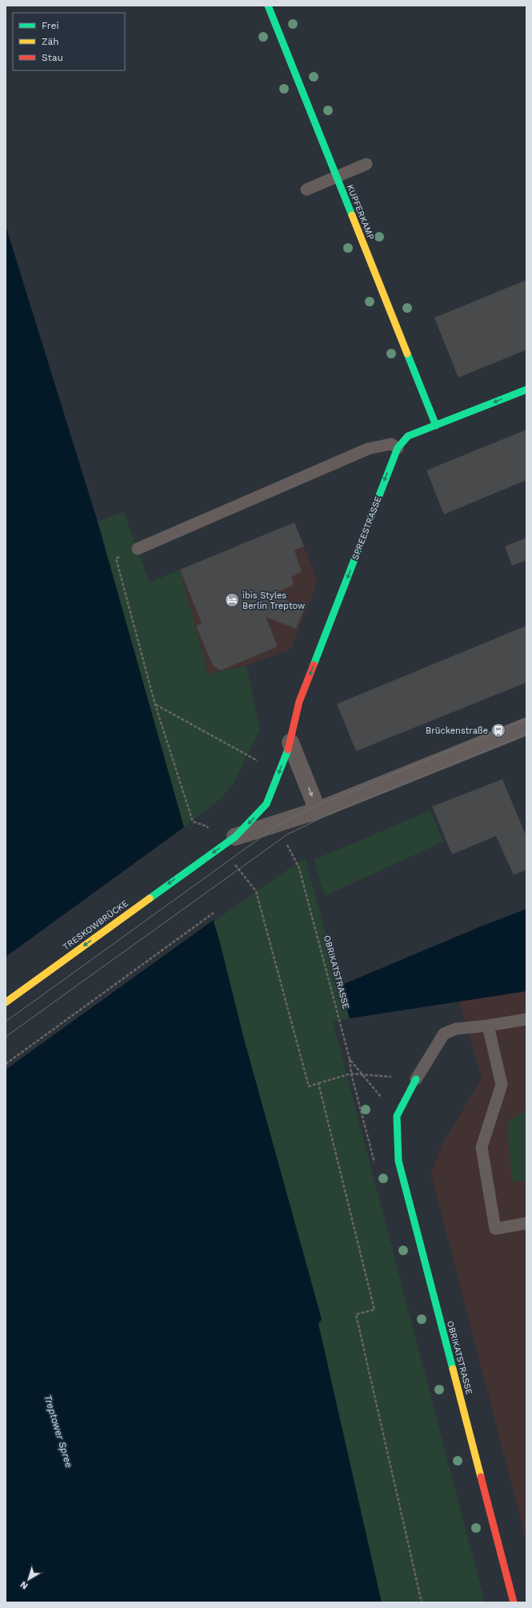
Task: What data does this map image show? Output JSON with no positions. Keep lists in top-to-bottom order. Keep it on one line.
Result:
{"streets":{"street":["KUPFERKAMP","SPREESTRASSE","TRESKOWBRÜCKE","OBRIKATSTRASSE"]},"crossings":[["KUPFERKAMP","SPREESTRASSE"],["SPREESTRASSE","TRESKOWBRÜCKE"]],"one_way":["SPREESTRASSE","TRESKOWBRÜCKE"],"water":["Treptower Spree"],"places":{"hotel":["ibis Styles Berlin Treptow"],"bus stop":["Brückenstraße"]},"legend":["Frei","Zäh","Stau"],"north":"bottom left"}
